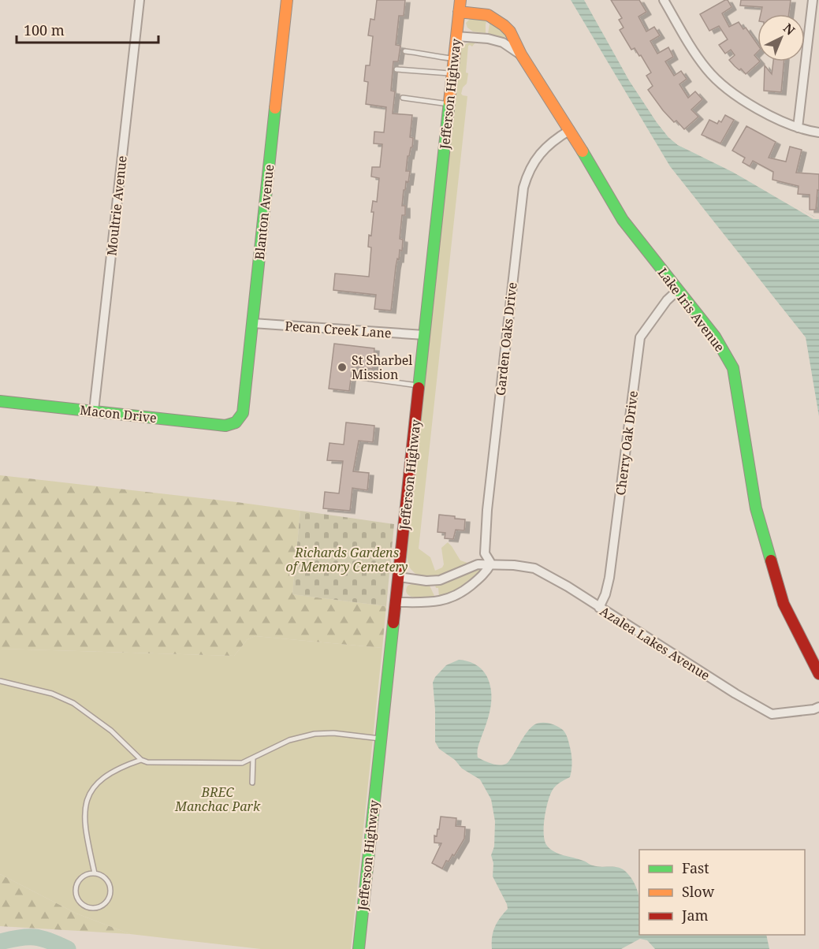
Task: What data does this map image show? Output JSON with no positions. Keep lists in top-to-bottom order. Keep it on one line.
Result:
{"streets":{"street":["Jefferson Highway","Moultrie Avenue","Blanton Avenue","Lake Iris Avenue","Pecan Creek Lane","Garden Oaks Drive","Macon Drive","Cherry Oak Drive","Azalea Lakes Avenue"]},"crossings":[["Jefferson Highway","Lake Iris Avenue"],["Jefferson Highway","Pecan Creek Lane"],["Jefferson Highway","Azalea Lakes Avenue"],["Moultrie Avenue","Macon Drive"],["Blanton Avenue","Pecan Creek Lane"],["Blanton Avenue","Macon Drive"],["Lake Iris Avenue","Garden Oaks Drive"],["Lake Iris Avenue","Cherry Oak Drive"],["Garden Oaks Drive","Azalea Lakes Avenue"],["Cherry Oak Drive","Azalea Lakes Avenue"]],"parks":["Richards Gardens of Memory Cemetery","BREC Manchac Park"],"places":["St Sharbel Mission"],"legend":["Fast","Slow","Jam"],"scale_bar":"100 m","north":"top right"}
